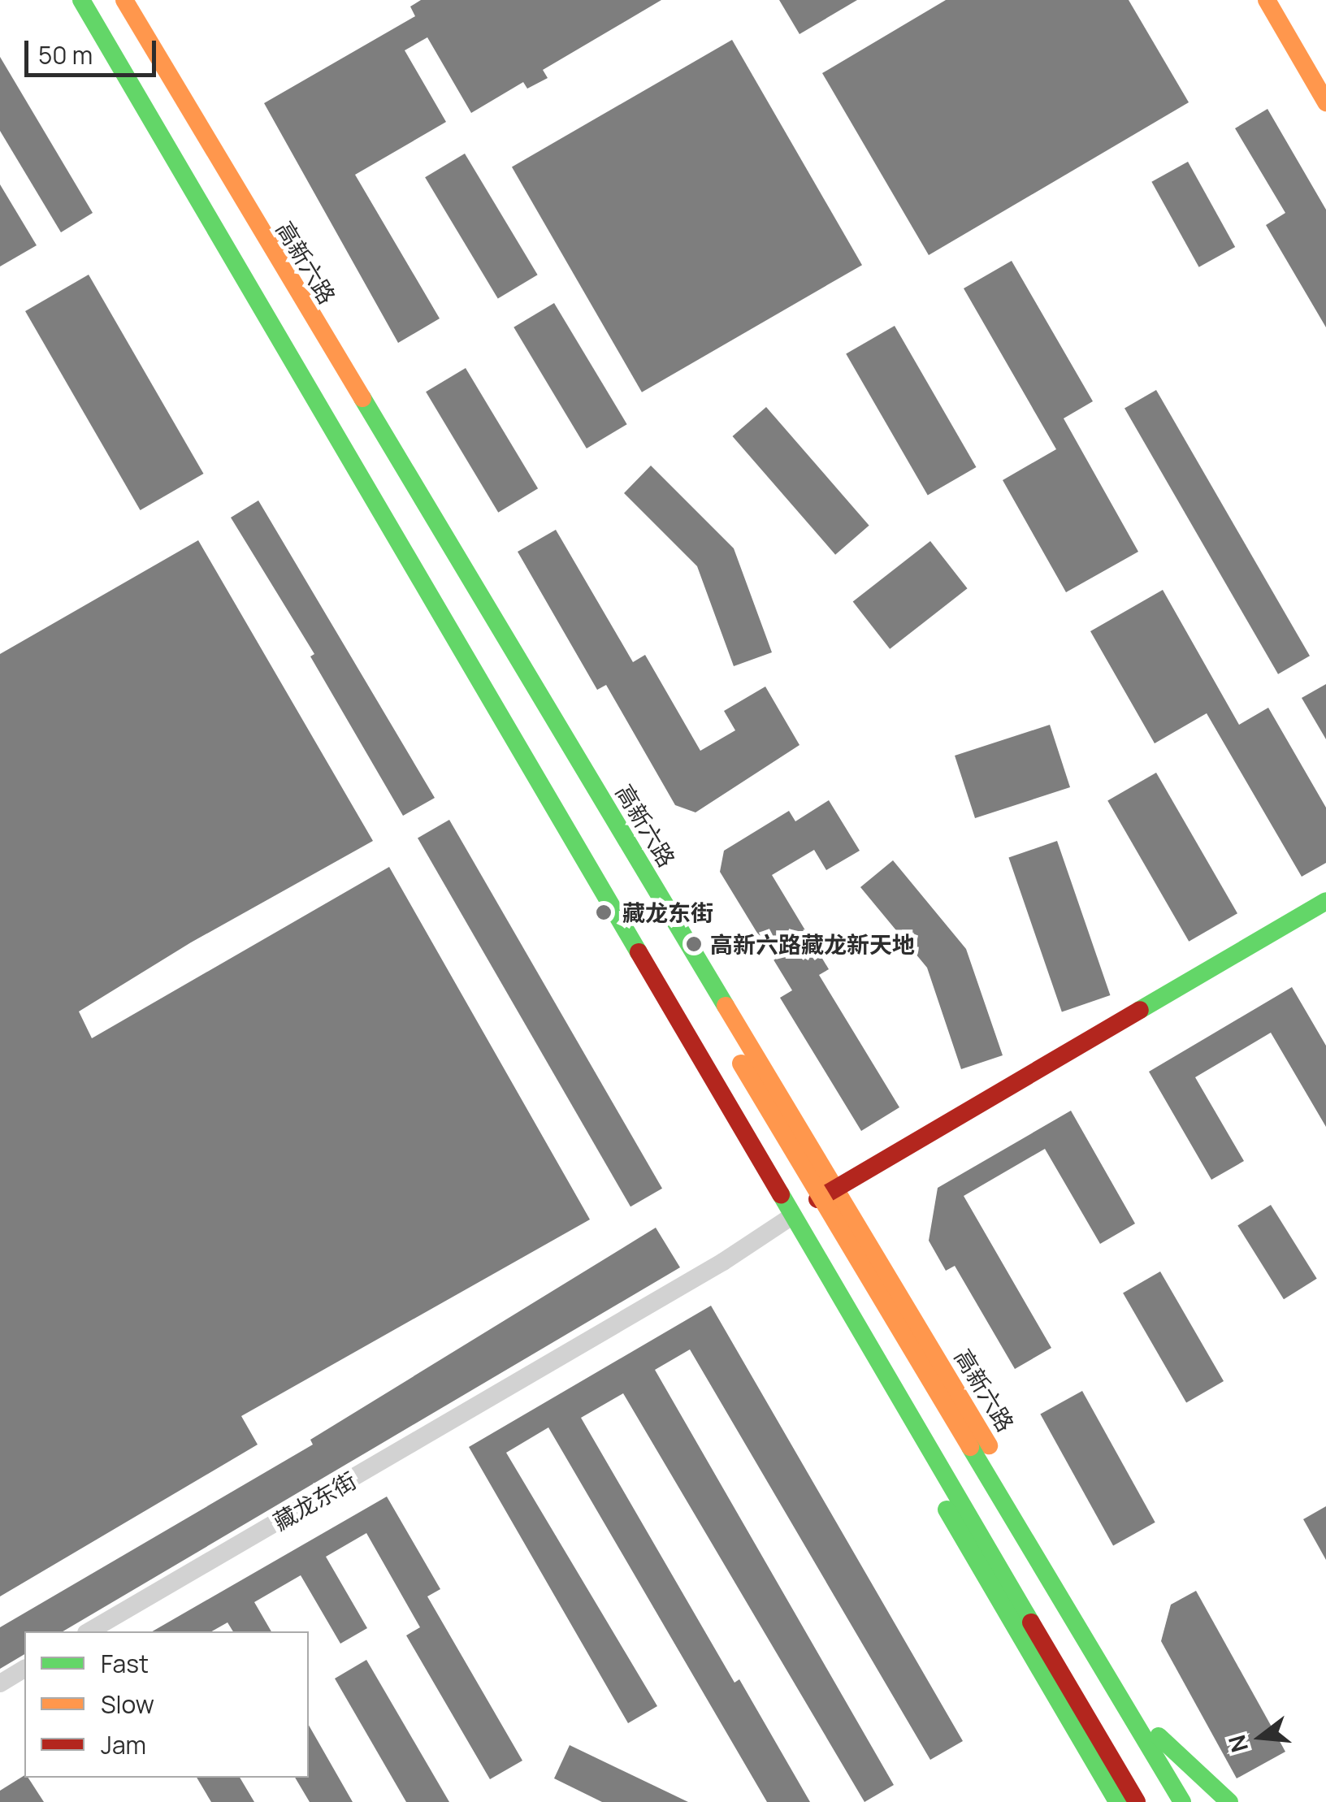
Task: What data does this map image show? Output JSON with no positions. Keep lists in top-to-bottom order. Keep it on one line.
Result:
{"streets":{"main road":["高新六路"],"street":["藏龙东街"]},"places":["藏龙东街","高新六路藏龙新天地"],"legend":["Fast","Slow","Jam"],"scale_bar":"50 m","north":"left"}
